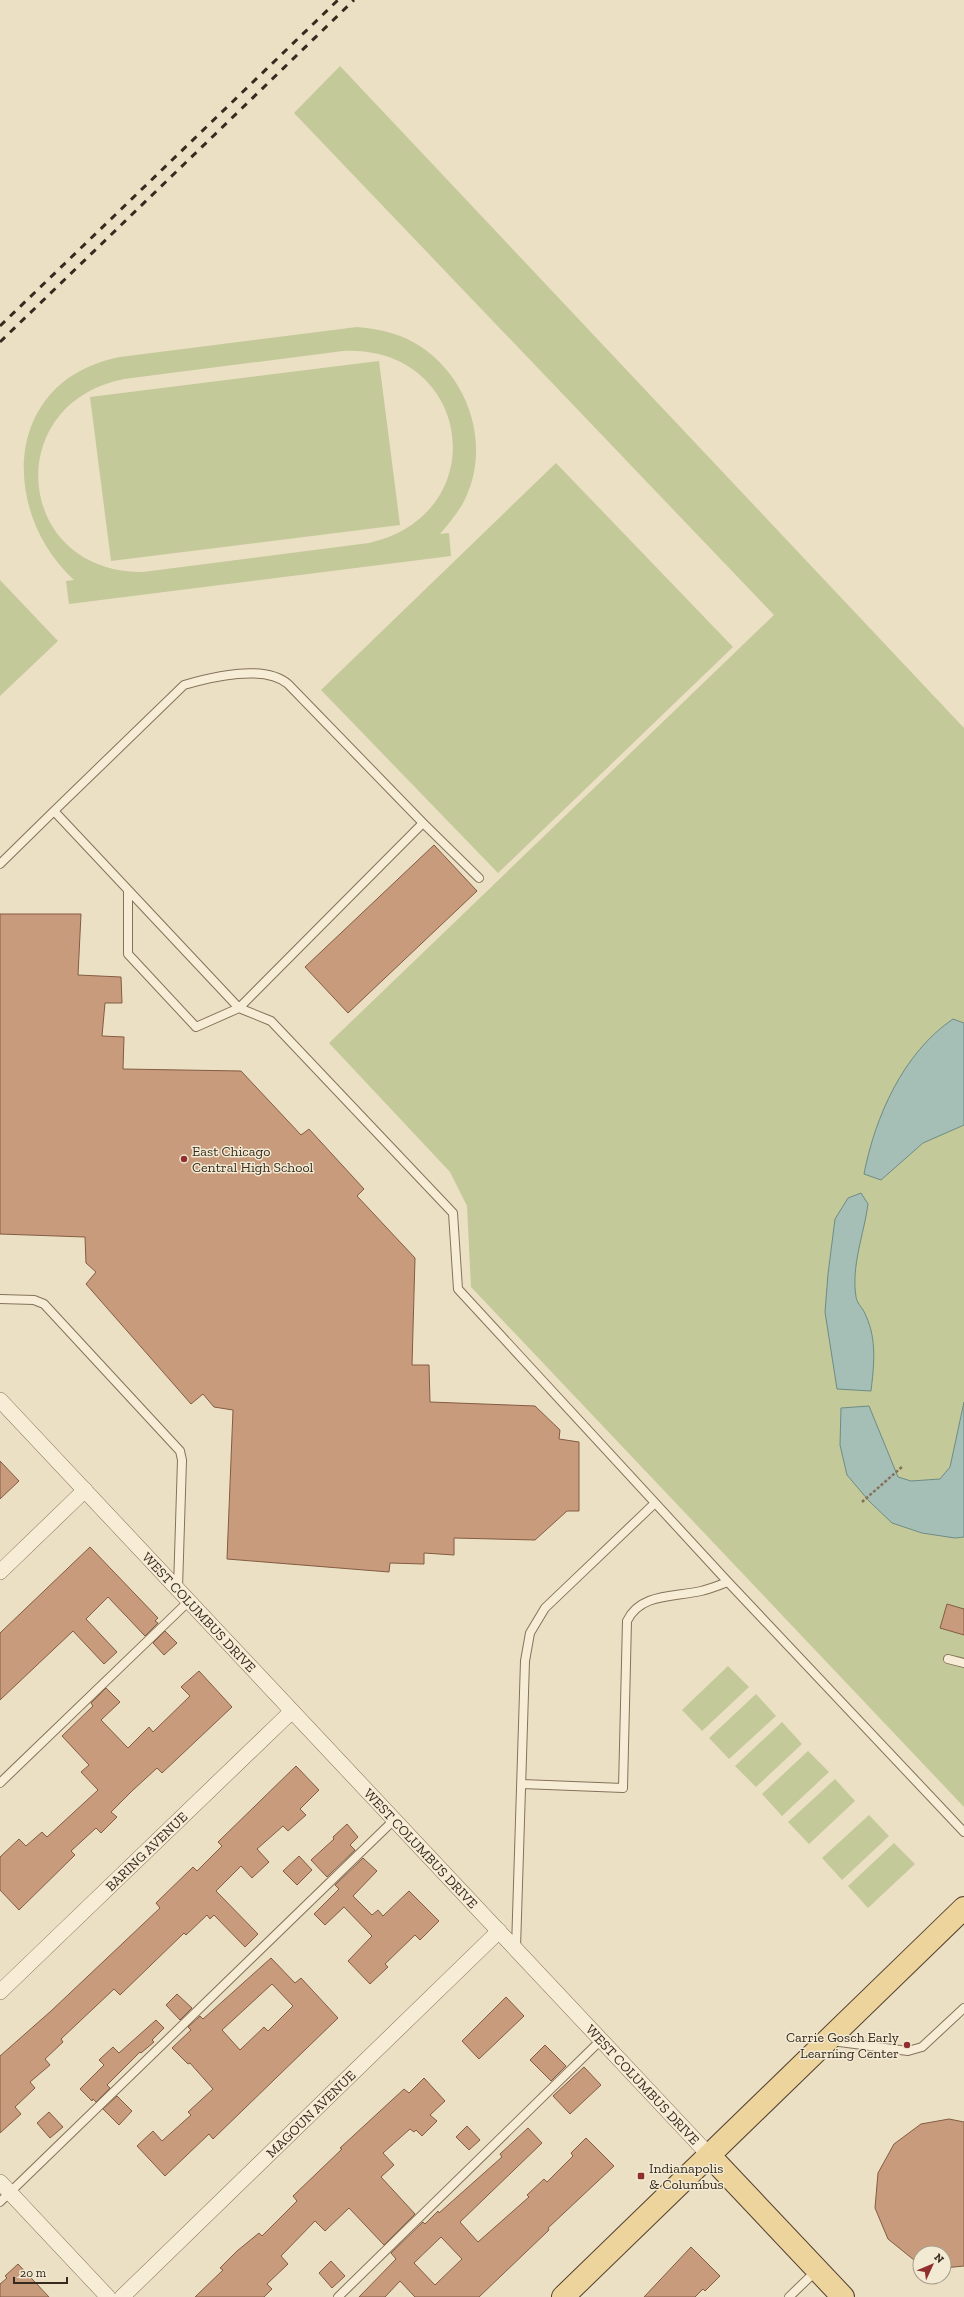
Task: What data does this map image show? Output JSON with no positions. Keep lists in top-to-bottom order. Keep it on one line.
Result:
{"streets":{"main road":["WEST COLUMBUS DRIVE"],"street":["BARING AVENUE","MAGOUN AVENUE"]},"crossings":[["WEST COLUMBUS DRIVE","BARING AVENUE"],["WEST COLUMBUS DRIVE","MAGOUN AVENUE"]],"places":{"other":["East Chicago Central High School","Carrie Gosch Early Learning Center"],"transit":["Indianapolis & Columbus"]},"scale_bar":"20 m","north":"top right"}
